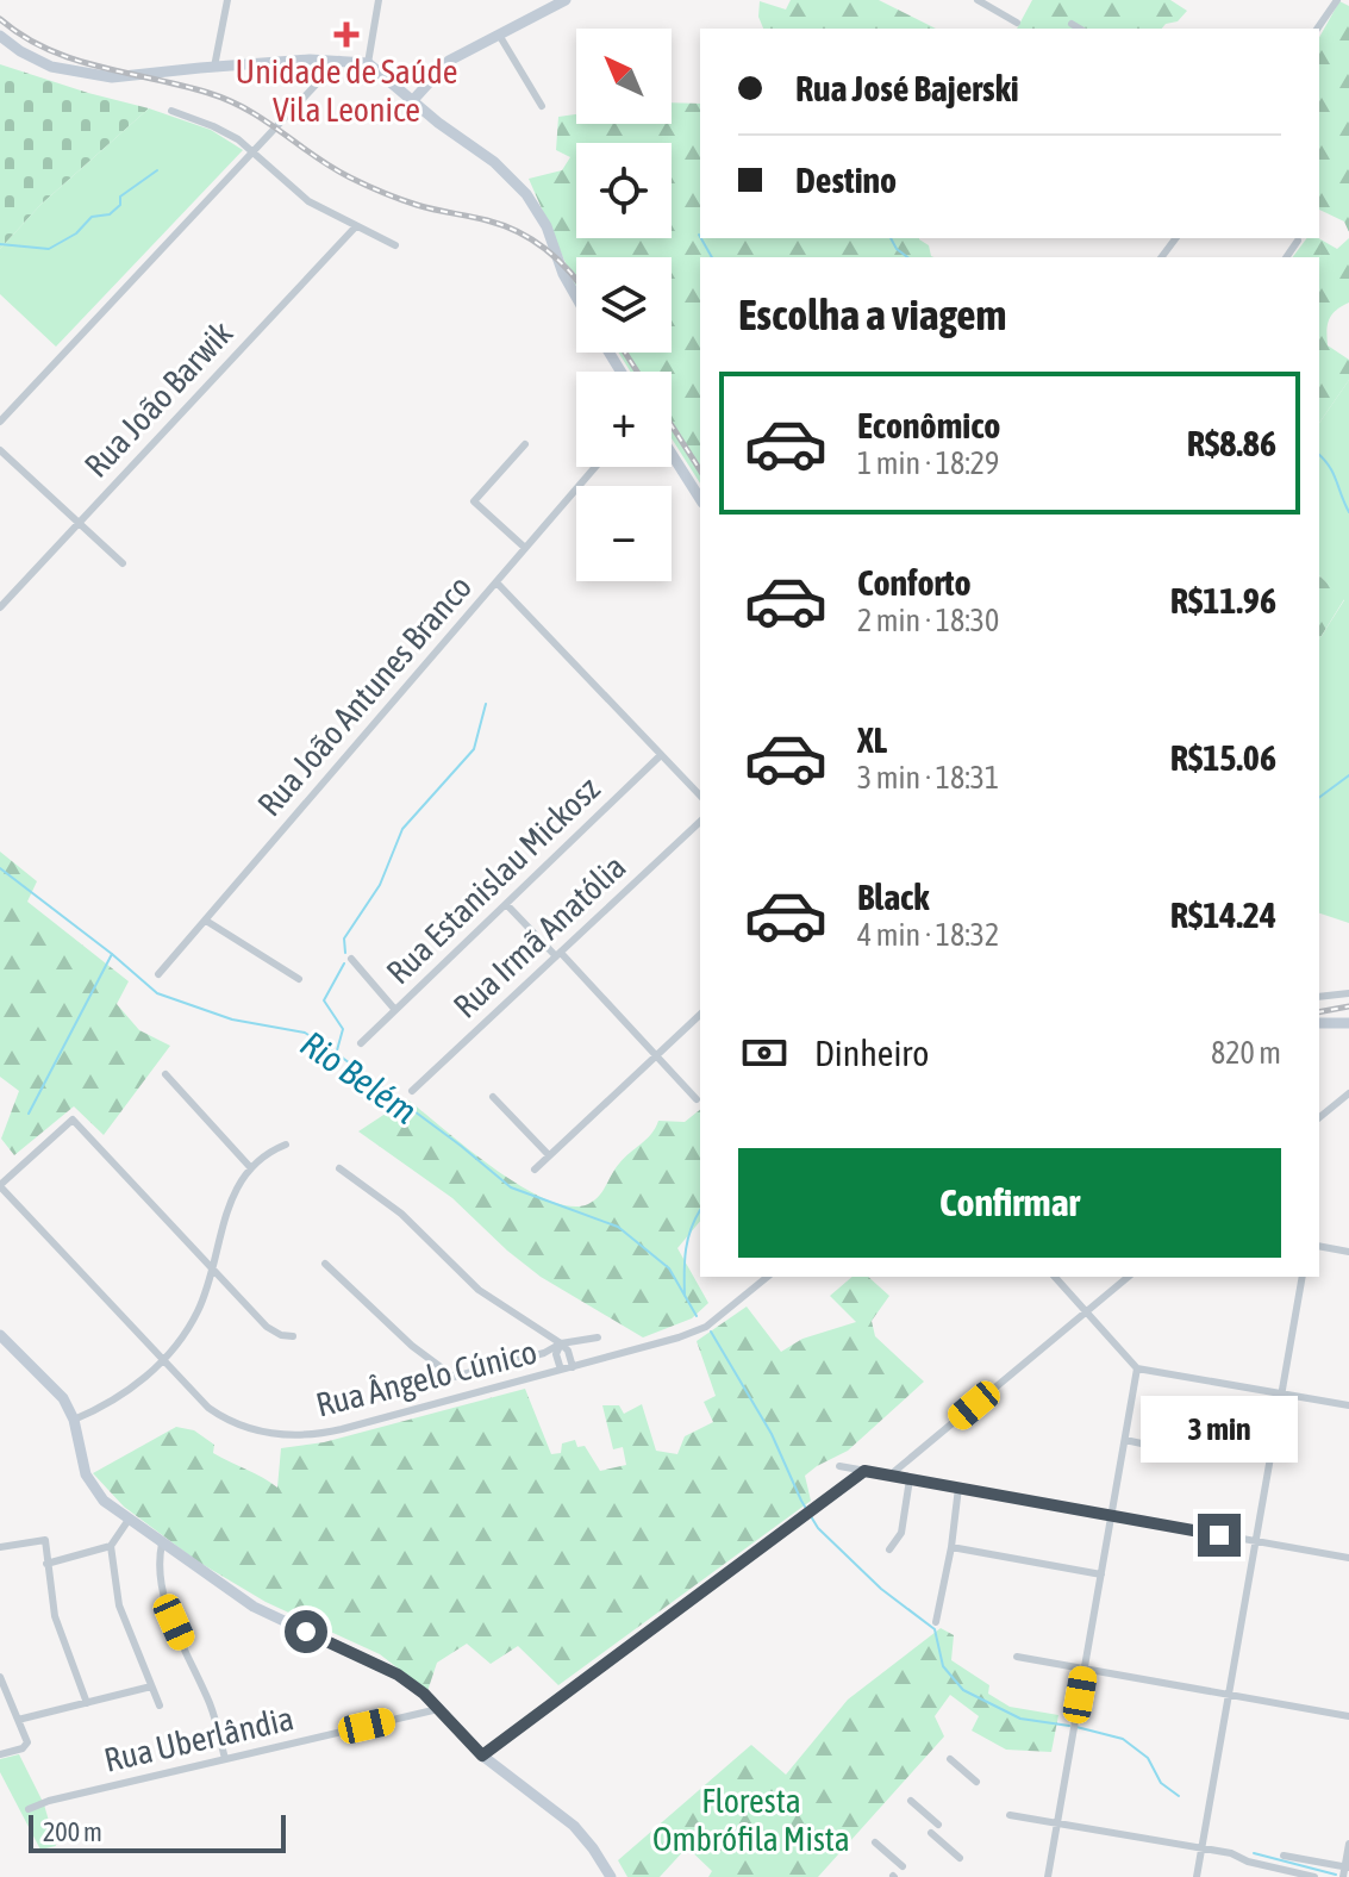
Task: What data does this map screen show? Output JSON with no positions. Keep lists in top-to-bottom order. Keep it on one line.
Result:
{"streets":{"street":["Rua João Barwik","Rua João Antunes Branco","Rua Estanislau Mickosz","Rua Irmã Anatólia","Rua Ângelo Cúnico","Rua Uberlândia"]},"water":["Rio Belém"],"parks":["Floresta Ombrófila Mista"],"places":{"health":["Unidade de Saúde Vila Leonice"]},"scale_bar":"200 m","north":"top left","page":{"map_buttons":["+","−"],"banner":["Rua José Bajerski","Destino"],"heading":"Escolha a viagem","list":[{"name":"Econômico","note":"1 min · 18:29","value":"R$8.86"},{"name":"Conforto","note":"2 min · 18:30","value":"R$11.96"},{"name":"XL","note":"3 min · 18:31","value":"R$15.06"},{"name":"Black","note":"4 min · 18:32","value":"R$14.24"}],"pay":["Dinheiro","820 m"],"buttons":"Confirmar","bubble":"3 min","scale":"200 m"}}
